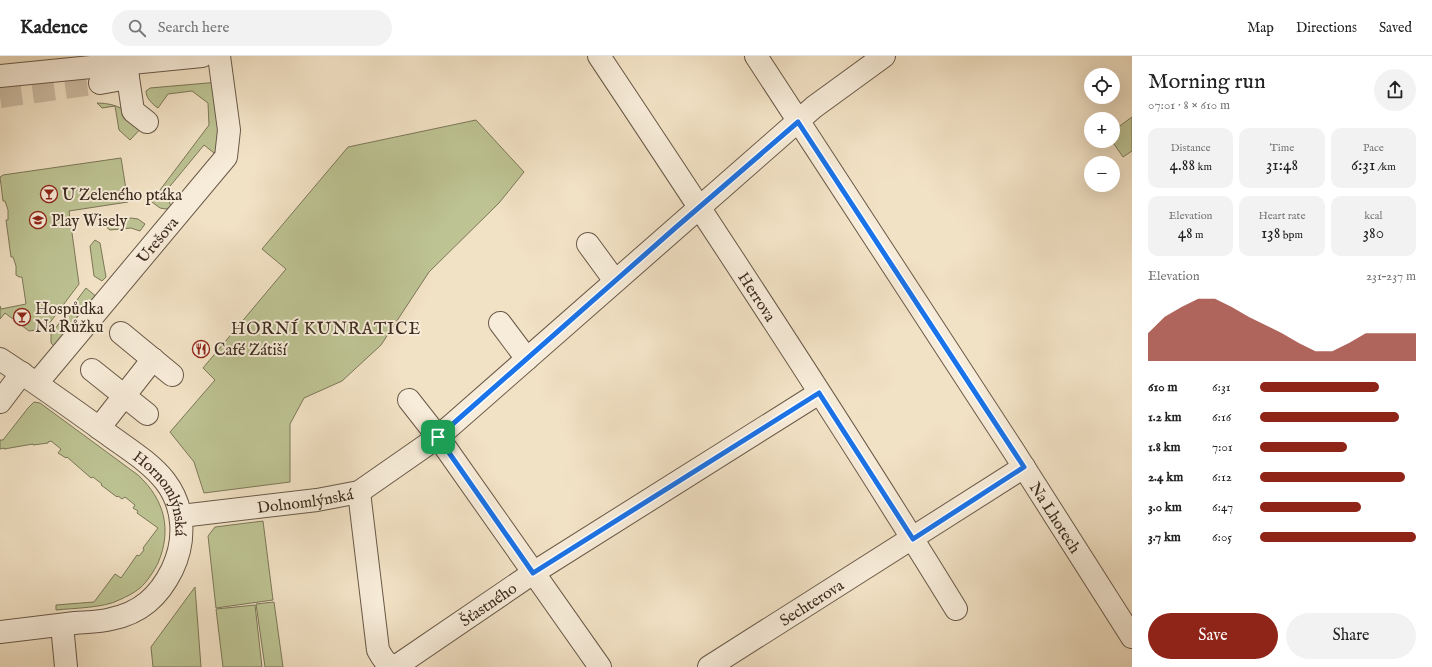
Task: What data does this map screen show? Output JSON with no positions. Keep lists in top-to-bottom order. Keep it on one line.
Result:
{"streets":{"street":["Urešova","Herrova","Hornomlýnská","Dolnomlýnská","Na Lhotech","Sechterova","Šťastného"]},"crossings":[["Urešova","Hornomlýnská"],["Herrova","Dolnomlýnská"],["Herrova","Sechterova"],["Herrova","Šťastného"],["Hornomlýnská","Dolnomlýnská"],["Dolnomlýnská","Na Lhotech"],["Dolnomlýnská","Šťastného"],["Na Lhotech","Sechterova"]],"districts":["HORNÍ KUNRATICE"],"places":{"bar":["U Zeleného ptáka","Hospůdka Na Růžku"],"school or university":["Play Wisely"],"restaurant":["Café Zátiší"]},"page":{"header":"Kadence","search":"Search here","nav":["Map","Directions","Saved"],"heading":["Morning run","07:01 · 8 × 610 m"],"map_buttons":["+","−"],"stats":[["Distance","4.88 km"],["Time","31:48"],["Pace","6:31 /km"],["Elevation","48 m"],["Heart rate","138 bpm"],["kcal","380"]],"chart":["Elevation","231–237 m"],"list":[{"name":"610 m","note":"6:31"},{"name":"1.2 km","note":"6:16"},{"name":"1.8 km","note":"7:01"},{"name":"2.4 km","note":"6:12"},{"name":"3.0 km","note":"6:47"},{"name":"3.7 km","note":"6:05"}],"buttons":["Save","Share"]}}
